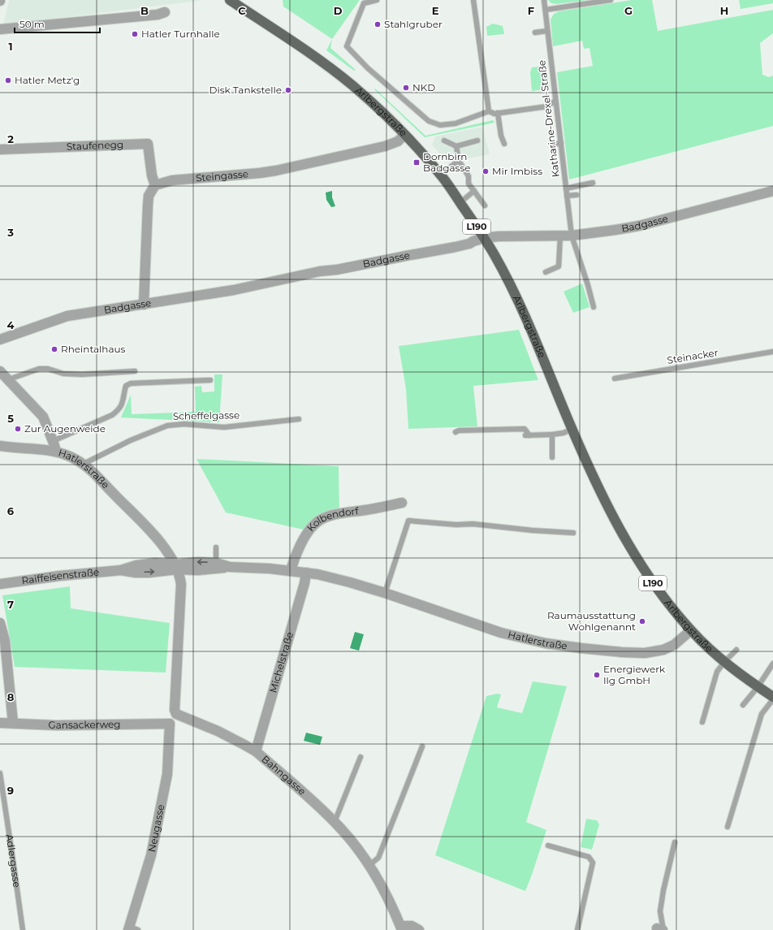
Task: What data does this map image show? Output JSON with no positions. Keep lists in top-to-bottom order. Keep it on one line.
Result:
{"streets":{"main road":["Arlbergstraße","L190"],"street":["Staufenegg","Steingasse","Badgasse","Hatlerstraße","Kolbendorf","Raiffeisenstraße","Michelstraße","Gansackerweg","Bahngasse","Neugasse"],"lane":["Katharine-Drexel-Straße","Steinacker","Scheffelgasse","Adlergasse"]},"crossings":[["Arlbergstraße","Steingasse"],["Arlbergstraße","Badgasse"],["Arlbergstraße","Hatlerstraße"],["Katharine-Drexel-Straße","Badgasse"],["Staufenegg","Steingasse"],["Scheffelgasse","Hatlerstraße"],["Hatlerstraße","Kolbendorf"],["Hatlerstraße","Raiffeisenstraße"],["Hatlerstraße","Michelstraße"],["Michelstraße","Bahngasse"],["Gansackerweg","Neugasse"]],"places":{"other":["Stahlgruber","Hatler Turnhalle","Hatler Metz'g","NKD","Disk Tankstelle","Mir Imbiss","Rheintalhaus","Zur Augenweide","Raumausstattung Wohlgenannt","Energiewerk Ilg GmbH"],"transit":["Dornbirn Badgasse"]},"scale_bar":"50 m","grid":{"columns":["B","C","D","E","F","G","H"],"rows":["1","2","3","4","5","6","7","8","9"]}}
